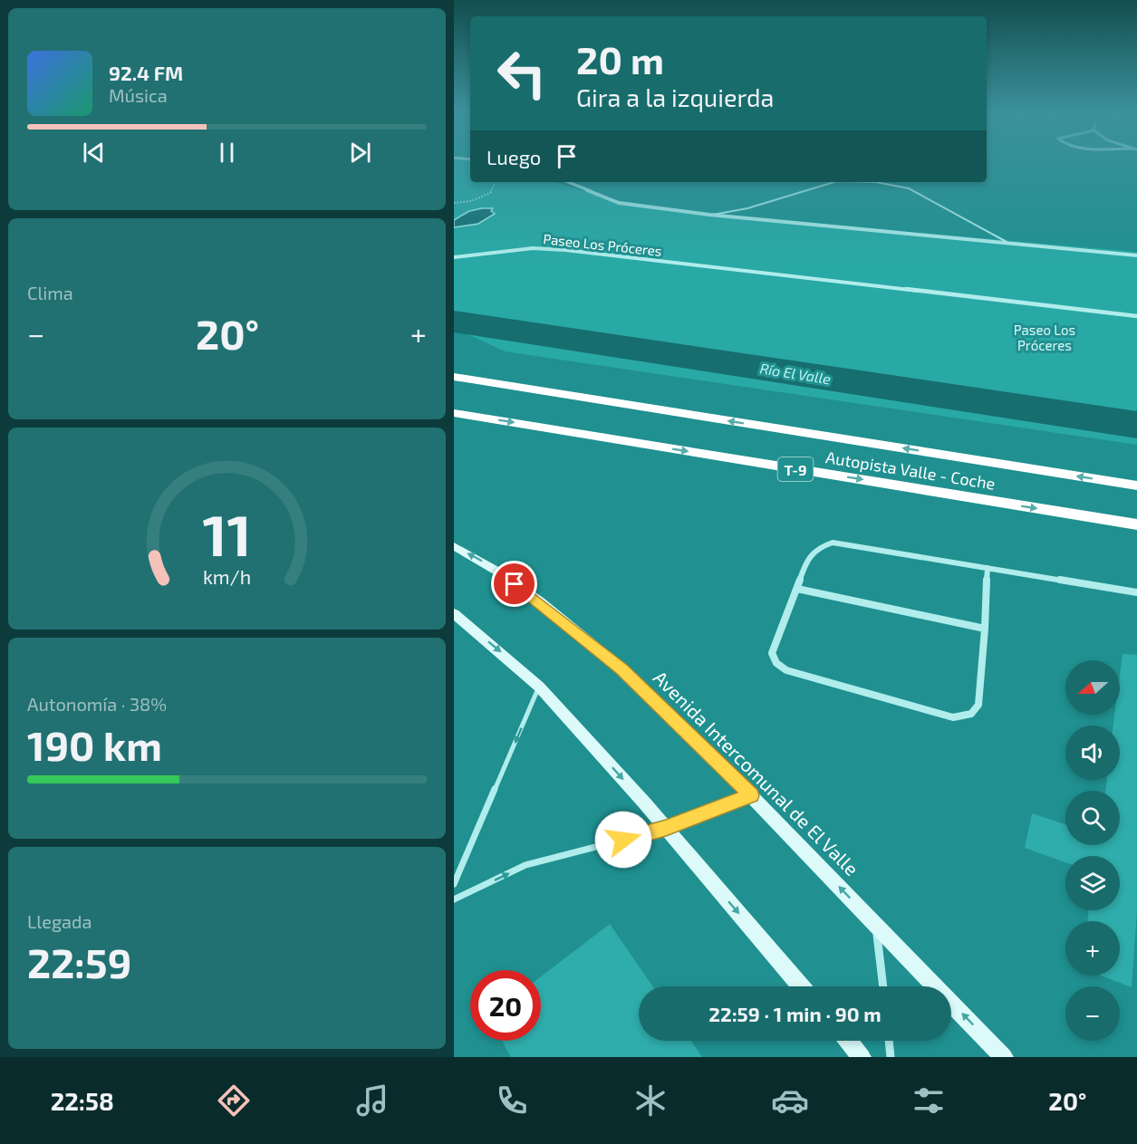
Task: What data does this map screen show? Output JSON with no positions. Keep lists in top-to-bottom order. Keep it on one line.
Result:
{"streets":{"highway":["T-9","Autopista Valle - Coche"],"main road":["Avenida Intercomunal de El Valle"],"street":["Paseo Los Próceres"]},"water":["Río El Valle"],"parks":["Paseo Los Próceres"],"north":"left","page":{"turn":["20 m","Gira a la izquierda"],"song":["92.4 FM","Música"],"then":"Luego","tile":["Clima",["Autonomía · 38%","190 km"],["Llegada","22:59"]],"heat":["−","20°","+"],"map_buttons":["+","−"],"limit":"20","trip":"22:59 · 1 min · 90 m","tabs":["22:58","20°"],"gauge":["11","km/h"]}}
